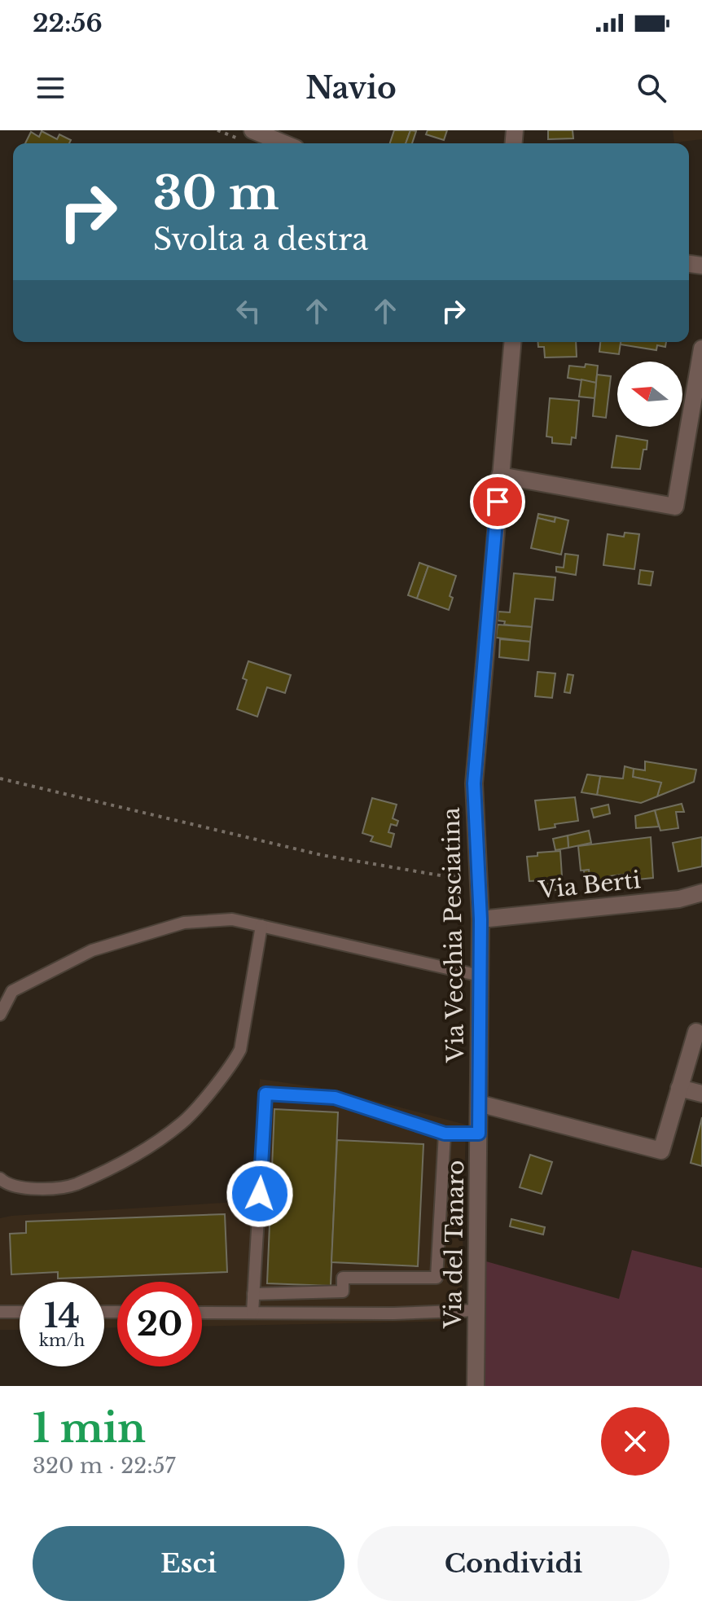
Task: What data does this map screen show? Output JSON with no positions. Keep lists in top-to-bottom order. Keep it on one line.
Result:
{"streets":{"street":["Via Berti","Via Vecchia Pesciatina","Via del Tanaro"]},"crossings":[["Via Berti","Via Vecchia Pesciatina"],["Via Vecchia Pesciatina","Via del Tanaro"]],"north":"left","page":{"status":"22:56","header":"Navio","turn":["30 m","Svolta a destra"],"speed":"14 km/h","limit":"20","heading":["1 min","320 m · 22:57"],"buttons":["Esci","Condividi"]}}
